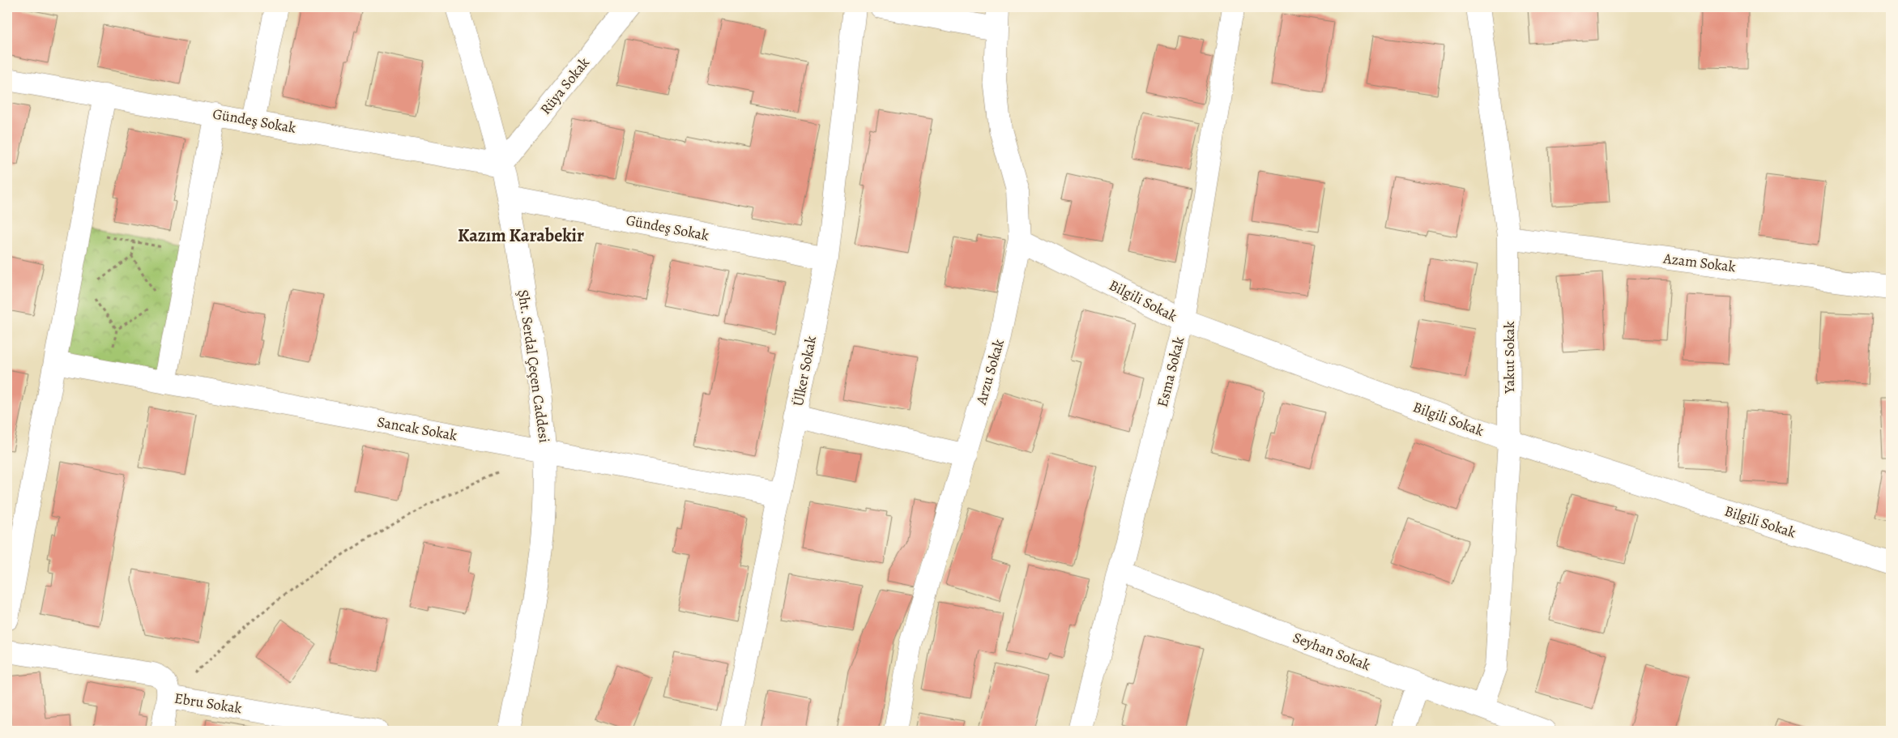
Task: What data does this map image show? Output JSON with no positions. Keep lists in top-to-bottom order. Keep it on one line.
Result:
{"streets":{"street":["Rüya Sokak","Gündeş Sokak","Azam Sokak","Bilgili Sokak","Yakut Sokak","Şht. Serdal Çeçen Caddesi","Ülker Sokak","Arzu Sokak","Esma Sokak","Sancak Sokak","Seyhan Sokak","Ebru Sokak"]},"crossings":[["Rüya Sokak","Gündeş Sokak"],["Rüya Sokak","Şht. Serdal Çeçen Caddesi"],["Gündeş Sokak","Şht. Serdal Çeçen Caddesi"],["Gündeş Sokak","Ülker Sokak"],["Azam Sokak","Yakut Sokak"],["Bilgili Sokak","Yakut Sokak"],["Bilgili Sokak","Arzu Sokak"],["Bilgili Sokak","Esma Sokak"],["Yakut Sokak","Seyhan Sokak"],["Şht. Serdal Çeçen Caddesi","Sancak Sokak"],["Ülker Sokak","Sancak Sokak"],["Esma Sokak","Seyhan Sokak"]],"districts":["Kazım Karabekir"]}
